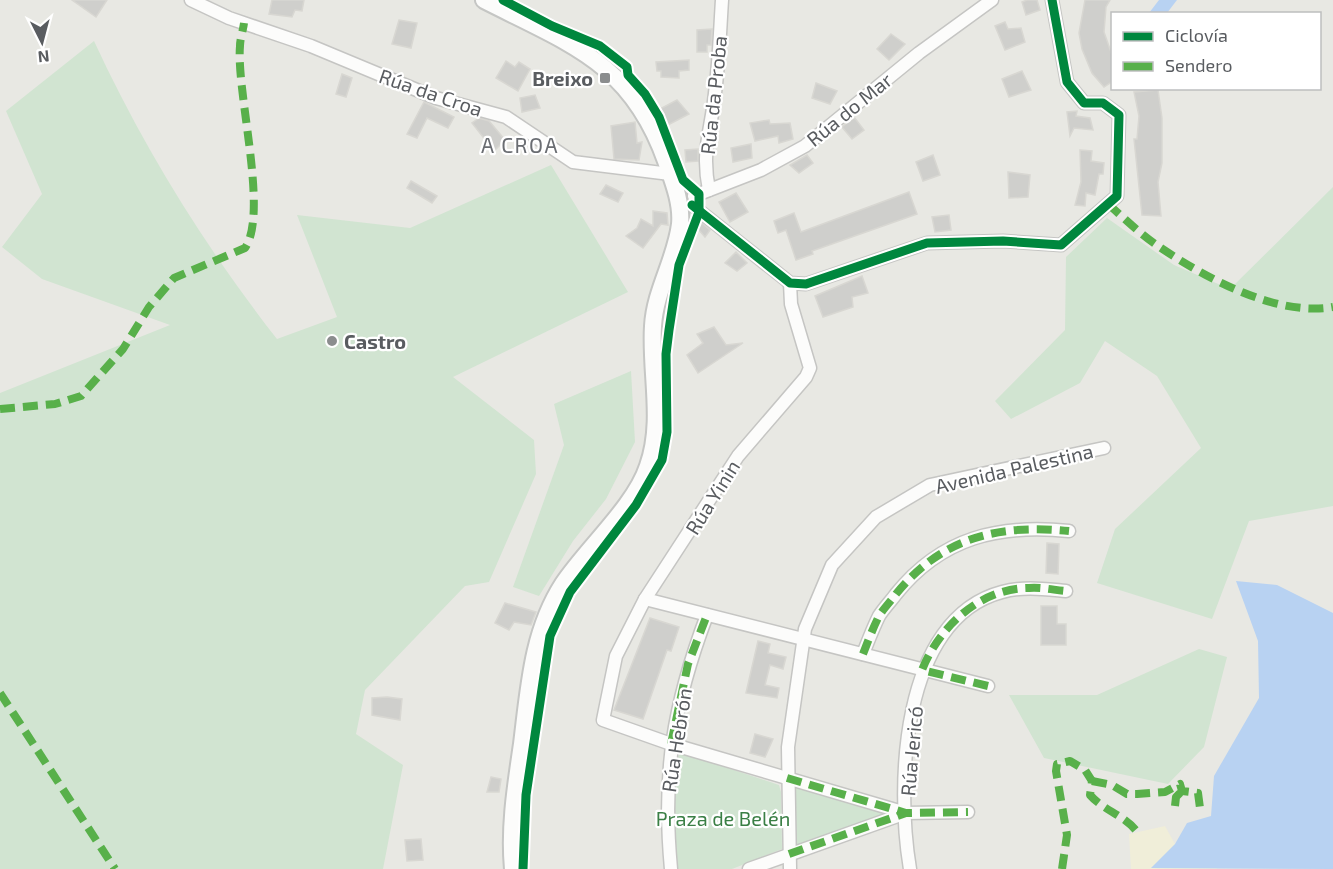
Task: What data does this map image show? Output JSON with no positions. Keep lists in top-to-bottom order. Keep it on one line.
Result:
{"streets":{"street":["Rúa da Croa","Rúa da Proba","Rúa do Mar","Avenida Palestina","Rúa Yinin","Rúa Hebrón","Rúa Jericó"]},"crossings":[["Rúa da Proba","Rúa do Mar"],["Rúa Yinin","Rúa Hebrón"]],"districts":["A CROA"],"parks":["Praza de Belén"],"places":{"transit":["Breixo"],"other":["Castro"]},"legend":["Ciclovía","Sendero"],"north":"bottom"}
